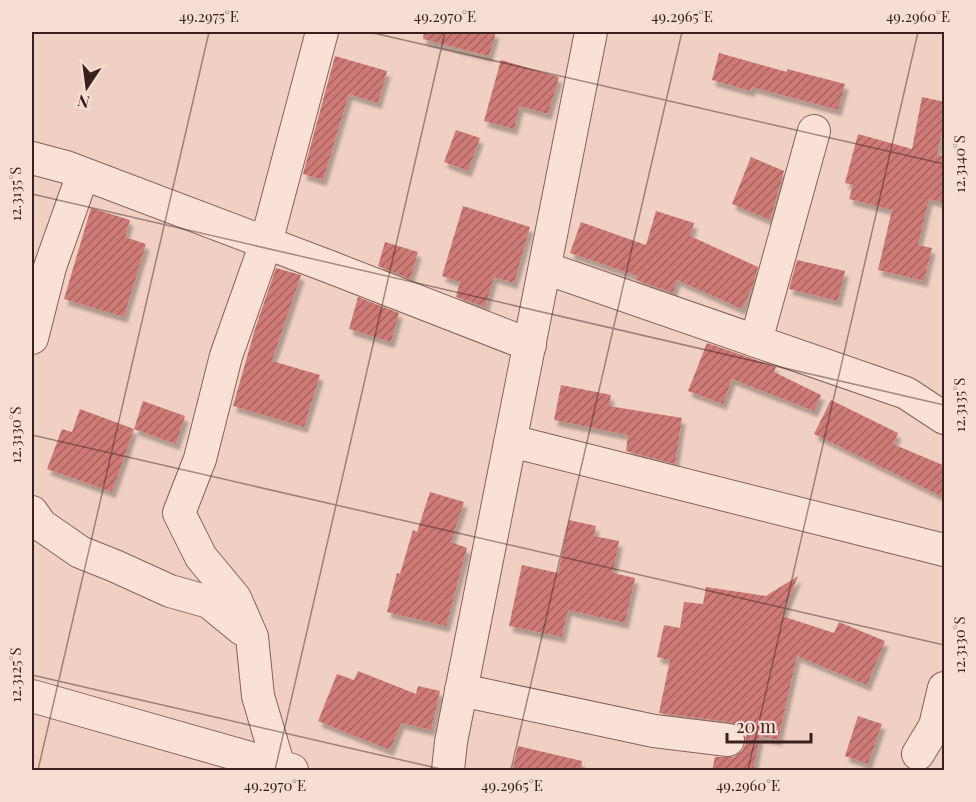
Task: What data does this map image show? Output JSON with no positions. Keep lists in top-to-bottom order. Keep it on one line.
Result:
{"scale_bar":"20 m","north":"bottom","coordinates":["49.2975°E","49.2970°E","49.2965°E","49.2960°E","12.3140°S","12.3135°S","12.3130°S","12.3125°S"]}
